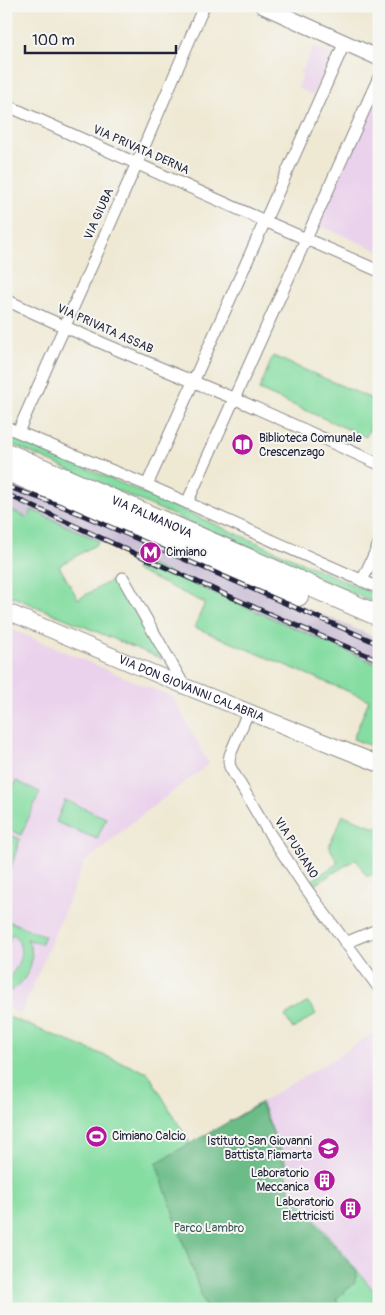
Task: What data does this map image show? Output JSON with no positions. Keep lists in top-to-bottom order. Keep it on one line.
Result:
{"streets":{"highway":["VIA PALMANOVA"],"street":["VIA PRIVATA DERNA","VIA GIUBA","VIA PRIVATA ASSAB","VIA DON GIOVANNI CALABRIA","VIA PUSIANO"]},"crossings":[["VIA PRIVATA DERNA","VIA GIUBA"],["VIA GIUBA","VIA PRIVATA ASSAB"],["VIA GIUBA","VIA PALMANOVA"],["VIA DON GIOVANNI CALABRIA","VIA PUSIANO"]],"parks":["Parco Lambro"],"places":{"library":["Biblioteca Comunale Crescenzago"],"metro station":["Cimiano"],"sports":["Cimiano Calcio"],"school or university":["Istituto San Giovanni Battista Piamarta"],"building":["Laboratorio Meccanica","Laboratorio Elettricisti"]},"scale_bar":"100 m"}
